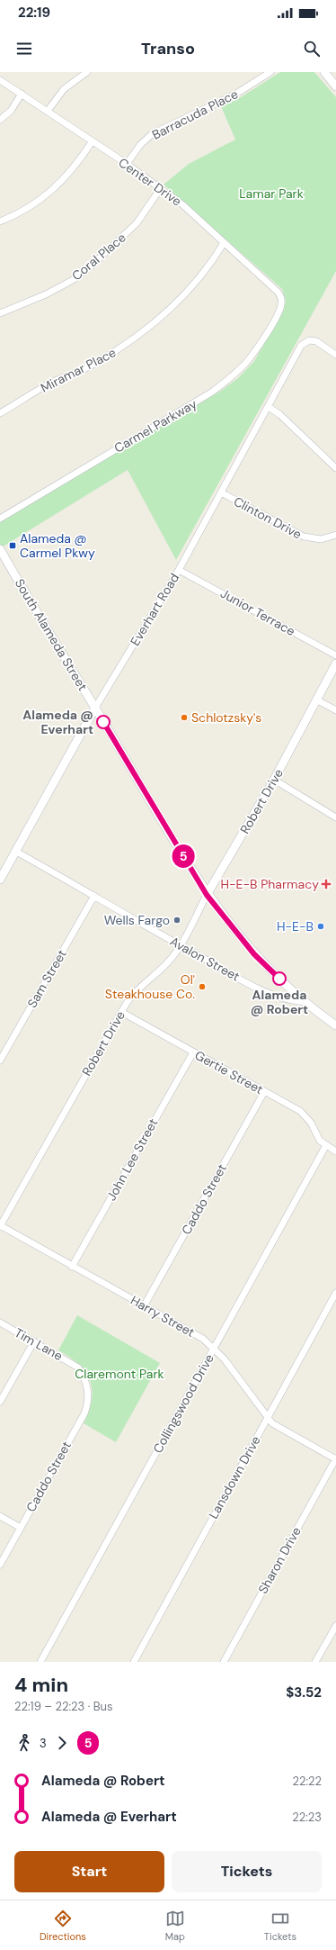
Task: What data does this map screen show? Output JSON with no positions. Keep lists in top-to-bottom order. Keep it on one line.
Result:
{"streets":{"main road":["Everhart Road","South Alameda Street","Robert Drive"],"street":["Barracuda Place","Center Drive","Coral Place","Miramar Place","Carmel Parkway","Clinton Drive","Junior Terrace","Avalon Street","Sam Street","Gertie Street","John Lee Street","Caddo Street","Harry Street","Tim Lane","Collingswood Drive","Lansdown Drive","Sharon Drive"]},"crossings":[["Barracuda Place","Center Drive"],["Center Drive","Coral Place"],["Center Drive","Miramar Place"],["Center Drive","Carmel Parkway"],["Clinton Drive","Everhart Road"],["Everhart Road","Junior Terrace"],["Everhart Road","South Alameda Street"],["Everhart Road","Avalon Street"],["South Alameda Street","Robert Drive"],["South Alameda Street","Avalon Street"],["Robert Drive","Avalon Street"],["Robert Drive","Gertie Street"],["Robert Drive","Harry Street"],["Avalon Street","Sam Street"],["Gertie Street","John Lee Street"],["Gertie Street","Caddo Street"],["Gertie Street","Collingswood Drive"],["John Lee Street","Harry Street"],["Caddo Street","Harry Street"],["Caddo Street","Tim Lane"],["Harry Street","Collingswood Drive"],["Harry Street","Lansdown Drive"],["Harry Street","Sharon Drive"]],"parks":["Lamar Park","Claremont Park"],"places":{"transit":["Alameda @ Carmel Pkwy"],"other":["Schlotzsky's","Alameda @ Everhart","Wells Fargo","H-E-B","Alameda @ Robert","Ol' Steakhouse Co."],"health":["H-E-B Pharmacy"]},"lines":["bus line 5"],"page":{"status":"22:19","header":"Transo","on_map":"5","heading":["4 min","22:19 – 22:23 · Bus","$3.52"],"legs":["3","5"],"list":[{"name":"Alameda @ Robert","value":"22:22"},{"name":"Alameda @ Everhart","value":"22:23"}],"buttons":["Start","Tickets"],"tabs":["Directions","Map","Tickets"]}}
